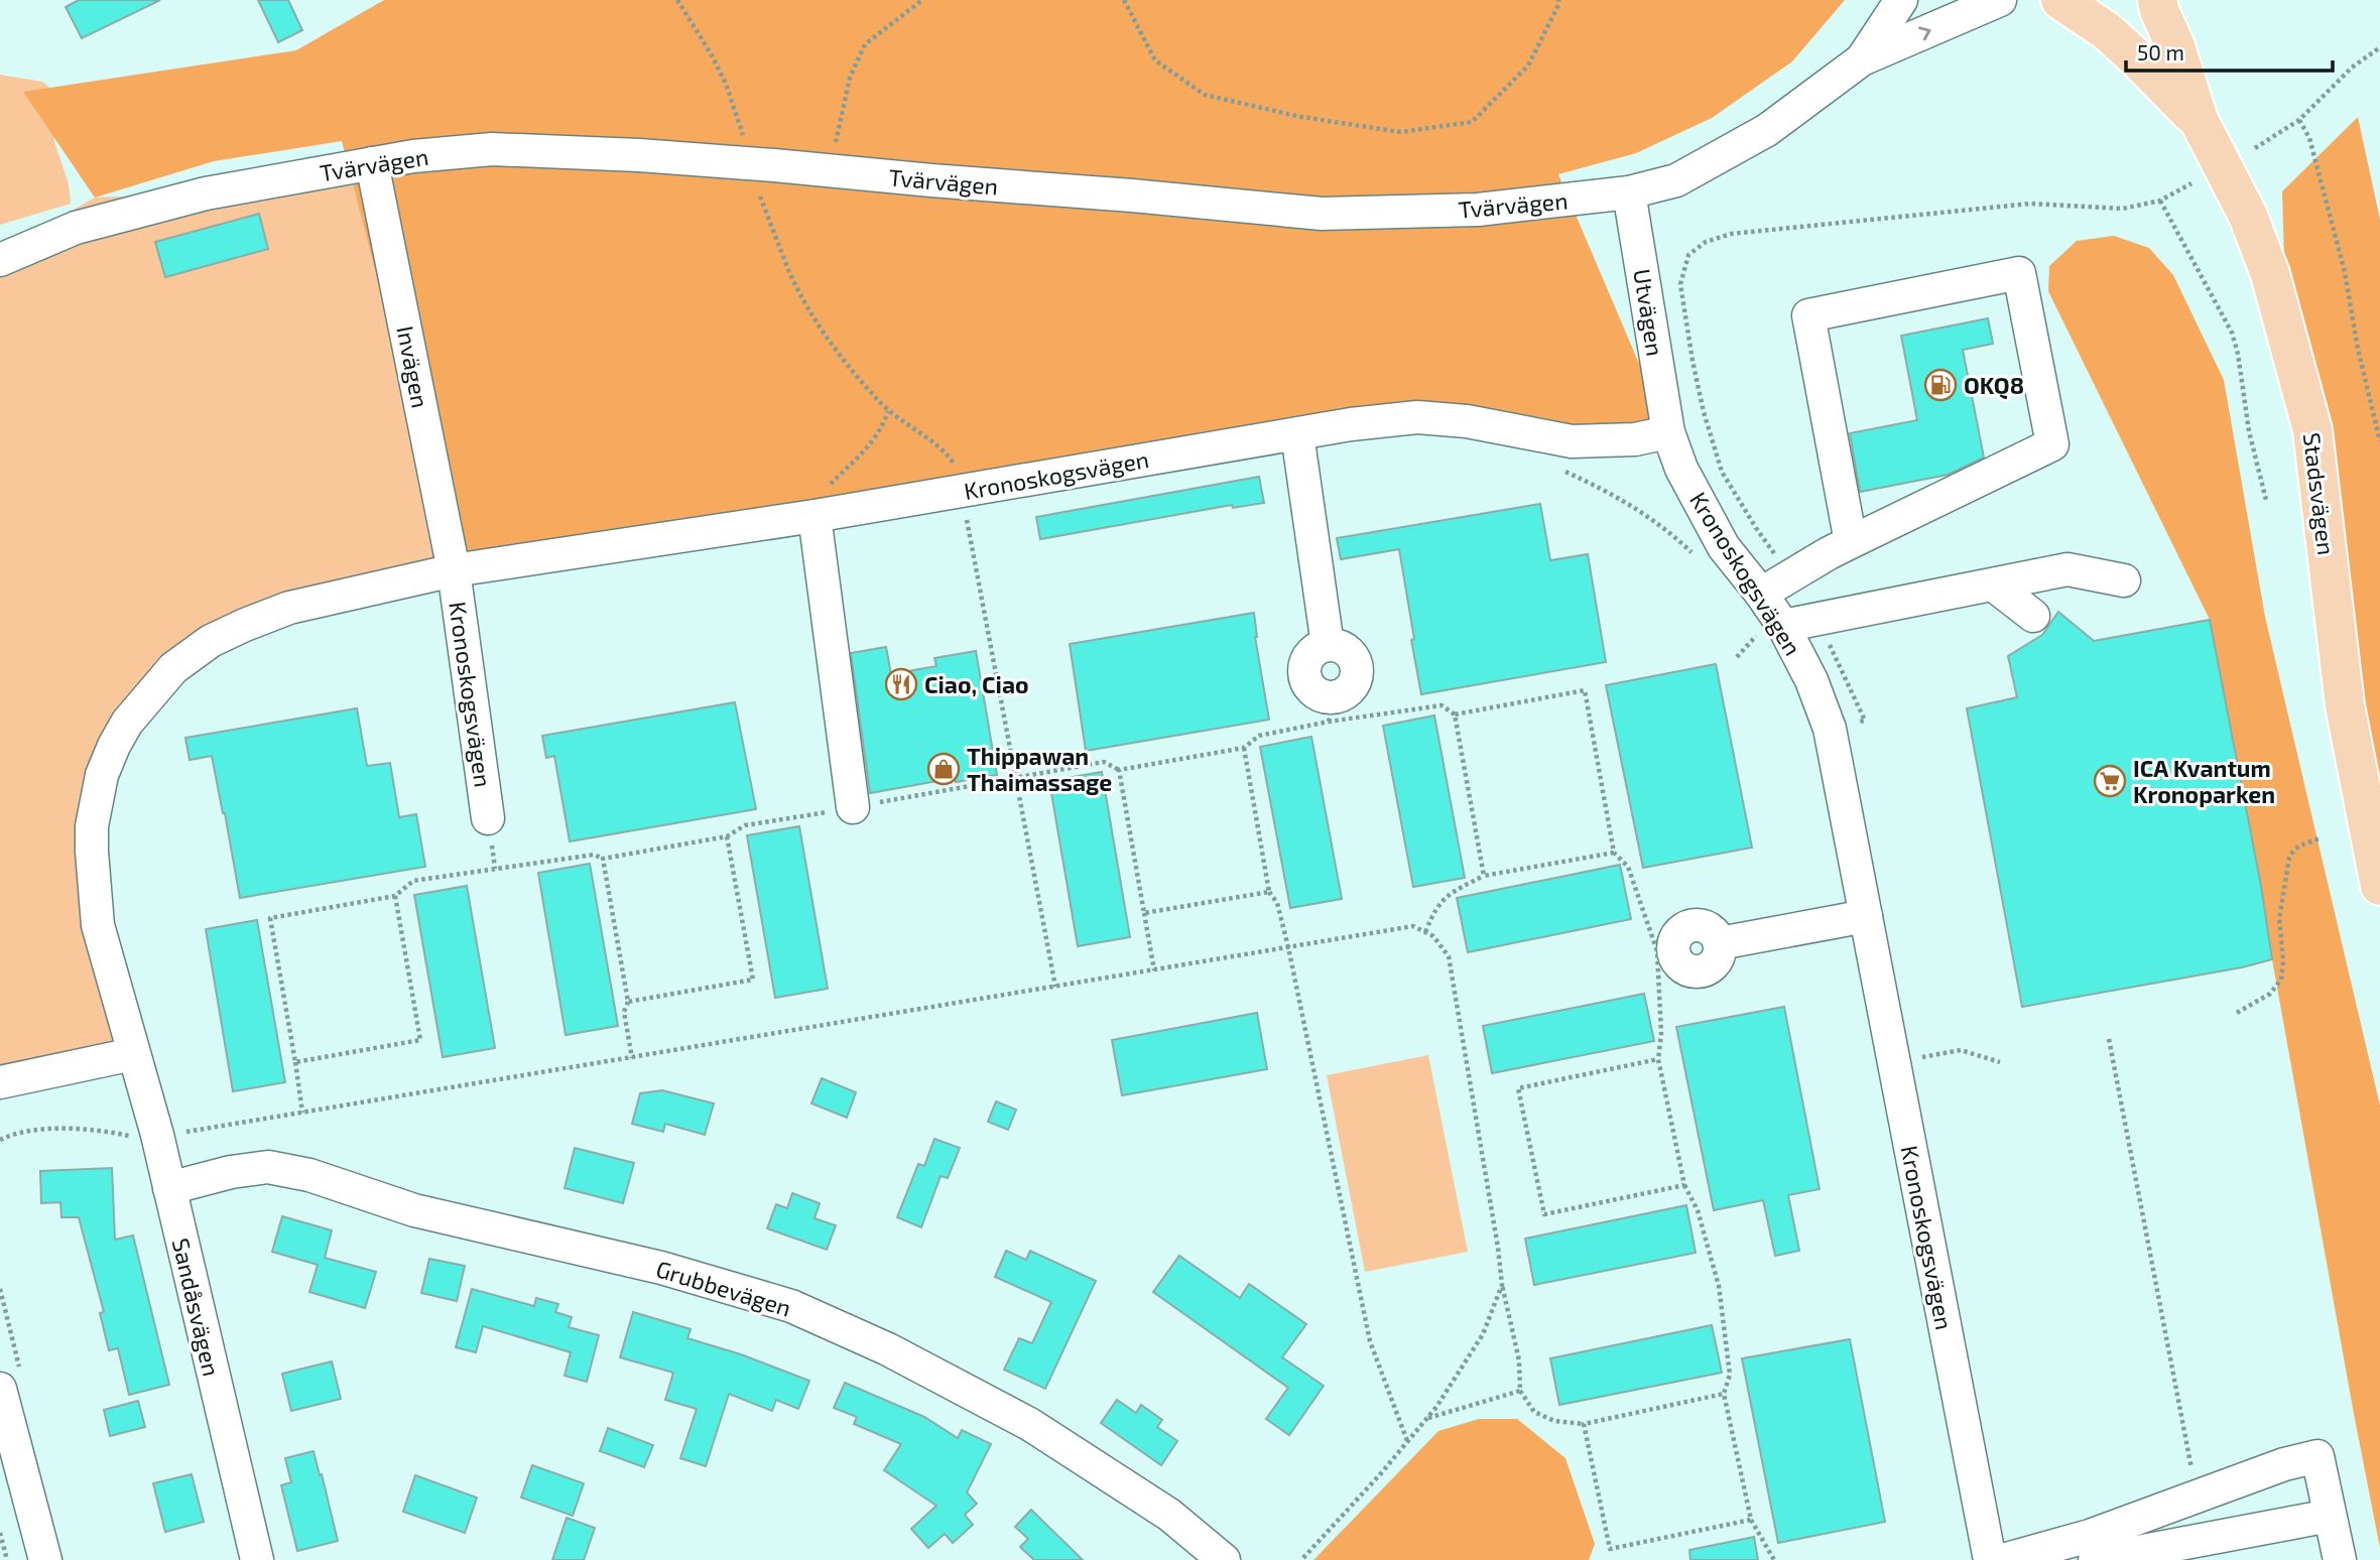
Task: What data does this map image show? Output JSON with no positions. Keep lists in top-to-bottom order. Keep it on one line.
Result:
{"streets":{"main road":["Stadsvägen"],"street":["Tvärvägen","Utvägen","Invägen","Kronoskogsvägen","Grubbevägen","Sandåsvägen"]},"crossings":[["Tvärvägen","Utvägen"],["Tvärvägen","Invägen"],["Utvägen","Kronoskogsvägen"],["Invägen","Kronoskogsvägen"],["Kronoskogsvägen","Sandåsvägen"],["Grubbevägen","Sandåsvägen"]],"places":{"fuel station":["OKQ8"],"restaurant":["Ciao, Ciao"],"shop":["Thippawan Thaimassage"],"supermarket":["ICA Kvantum Kronoparken"]},"scale_bar":"50 m"}
